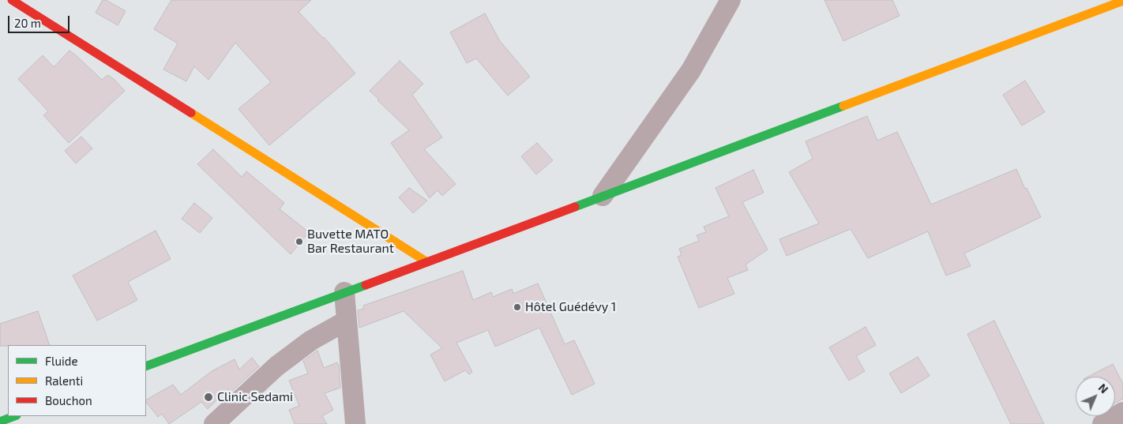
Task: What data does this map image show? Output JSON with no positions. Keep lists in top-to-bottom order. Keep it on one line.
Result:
{"places":["Buvette MATO Bar Restaurant","Hôtel Guédévy 1","Clinic Sedami"],"legend":["Fluide","Ralenti","Bouchon"],"scale_bar":"20 m","north":"top right"}
